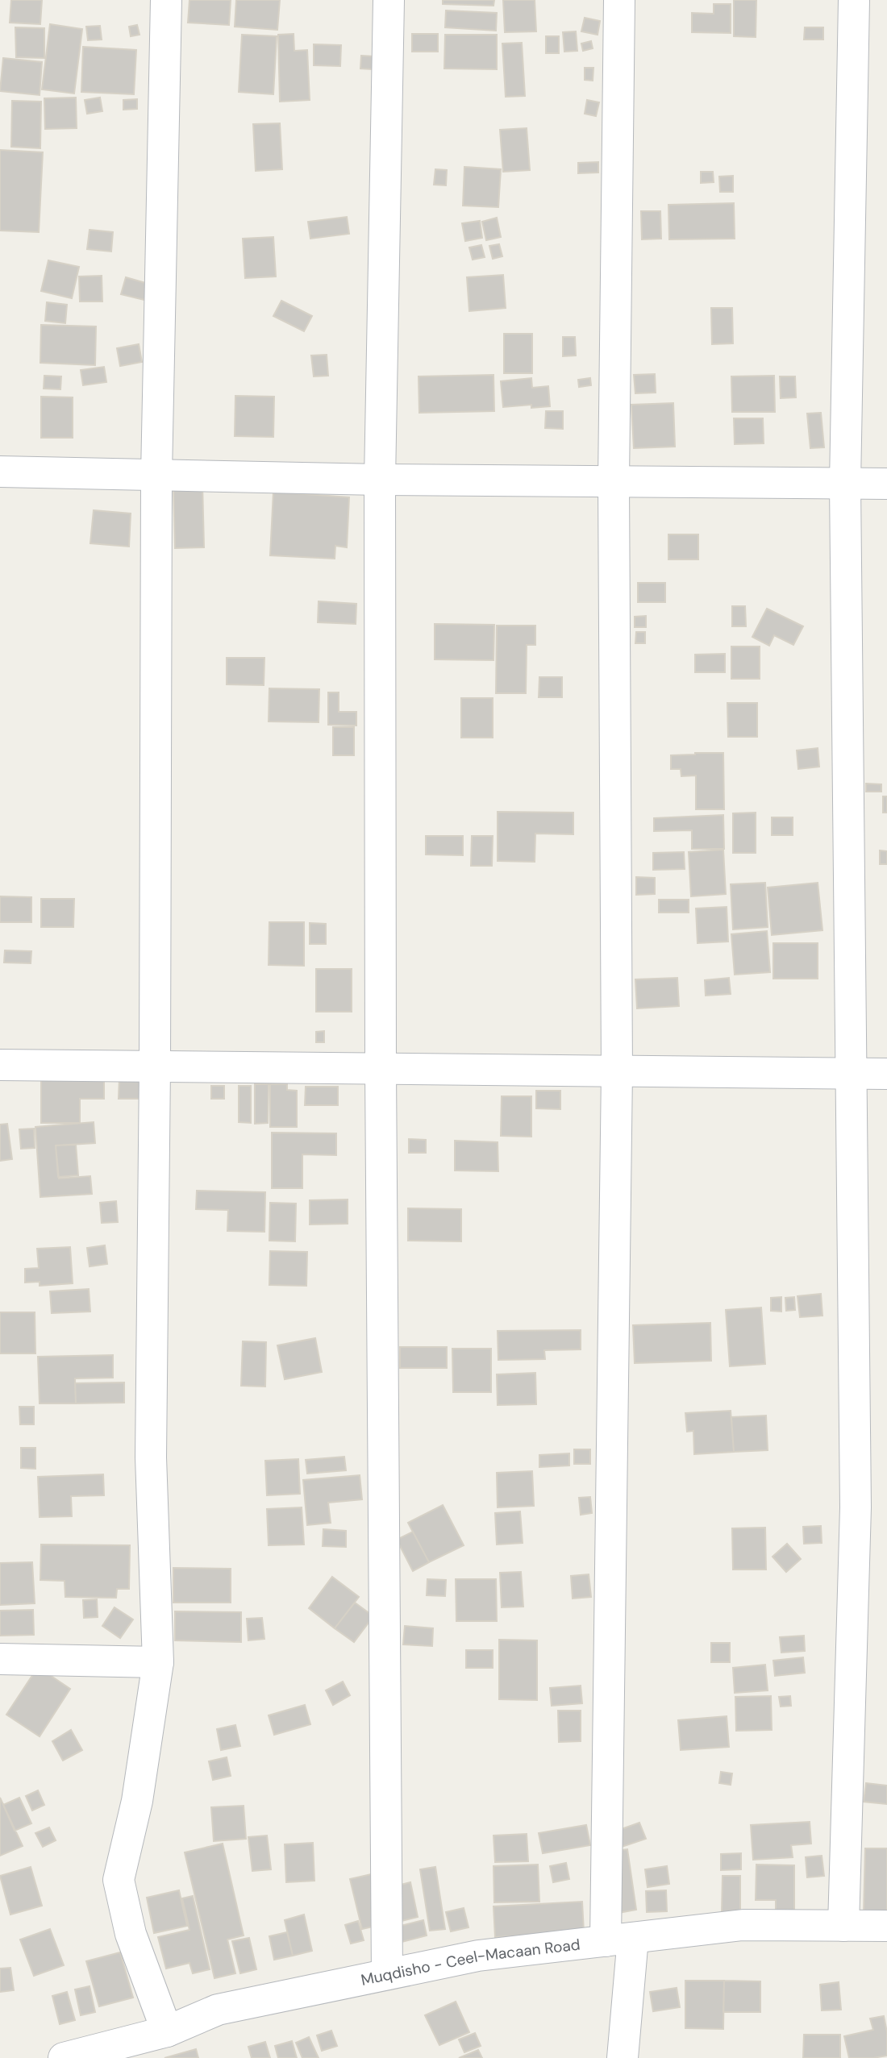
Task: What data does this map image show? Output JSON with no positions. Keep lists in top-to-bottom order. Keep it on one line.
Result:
{"streets":{"street":["Muqdisho - Ceel-Macaan Road"]}}
